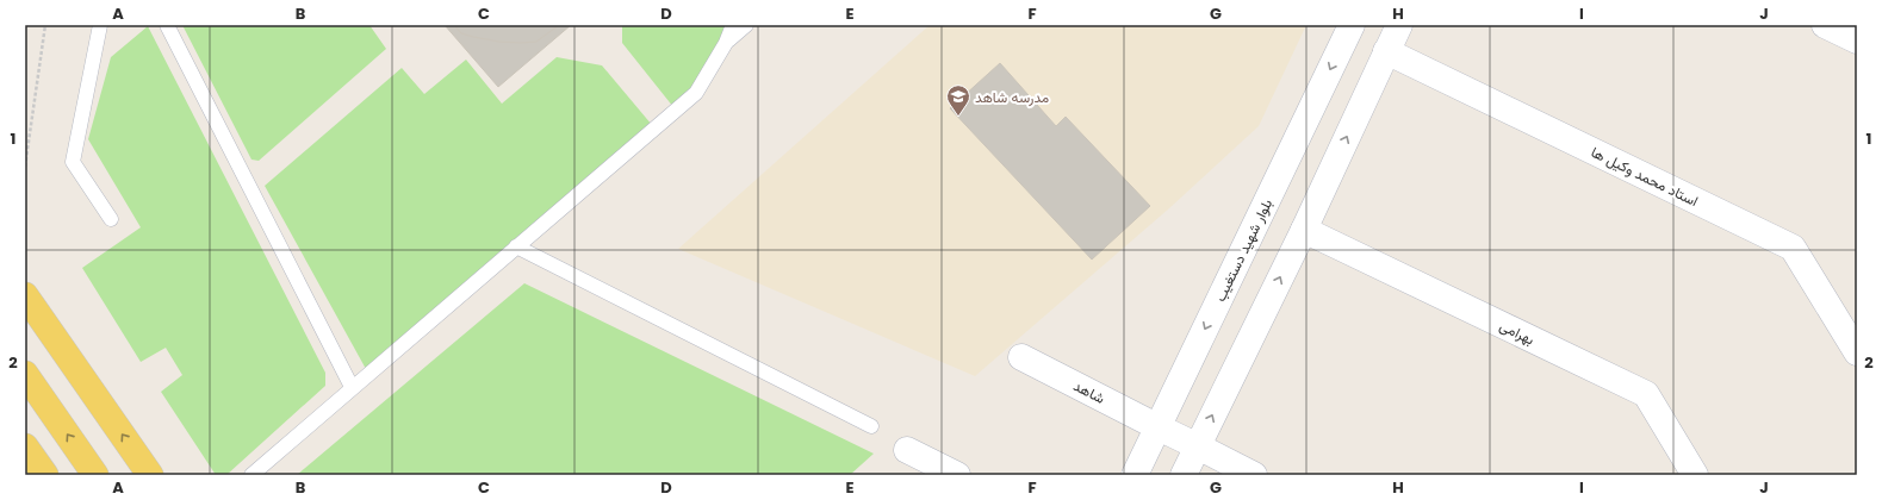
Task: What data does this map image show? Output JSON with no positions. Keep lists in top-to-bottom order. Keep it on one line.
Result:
{"streets":{"street":["استاد محمد وکیل ها","بلوار شهید دستغیب","بهرامی","شاهد"]},"crossings":[["بلوار شهید دستغیب","شاهد"]],"places":{"school or university":["مدرسه شاهد"]},"grid":{"columns":["A","B","C","D","E","F","G","H","I","J"],"rows":["1","2"]}}
